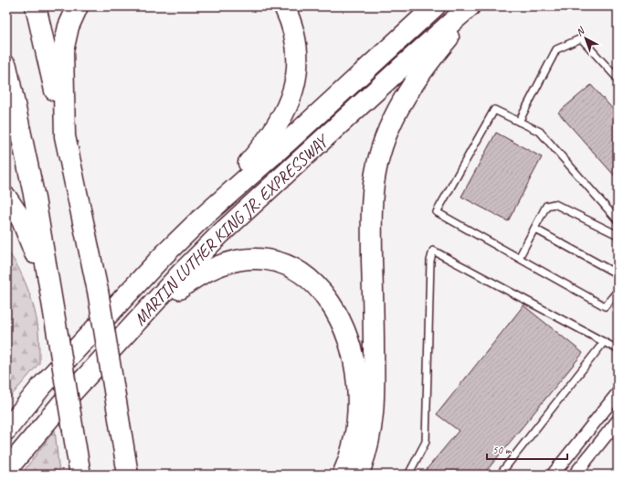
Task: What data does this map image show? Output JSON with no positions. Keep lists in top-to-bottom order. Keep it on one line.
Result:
{"streets":{"highway":["MARTIN LUTHER KING JR. EXPRESSWAY"]},"scale_bar":"50 m","north":"top left"}
